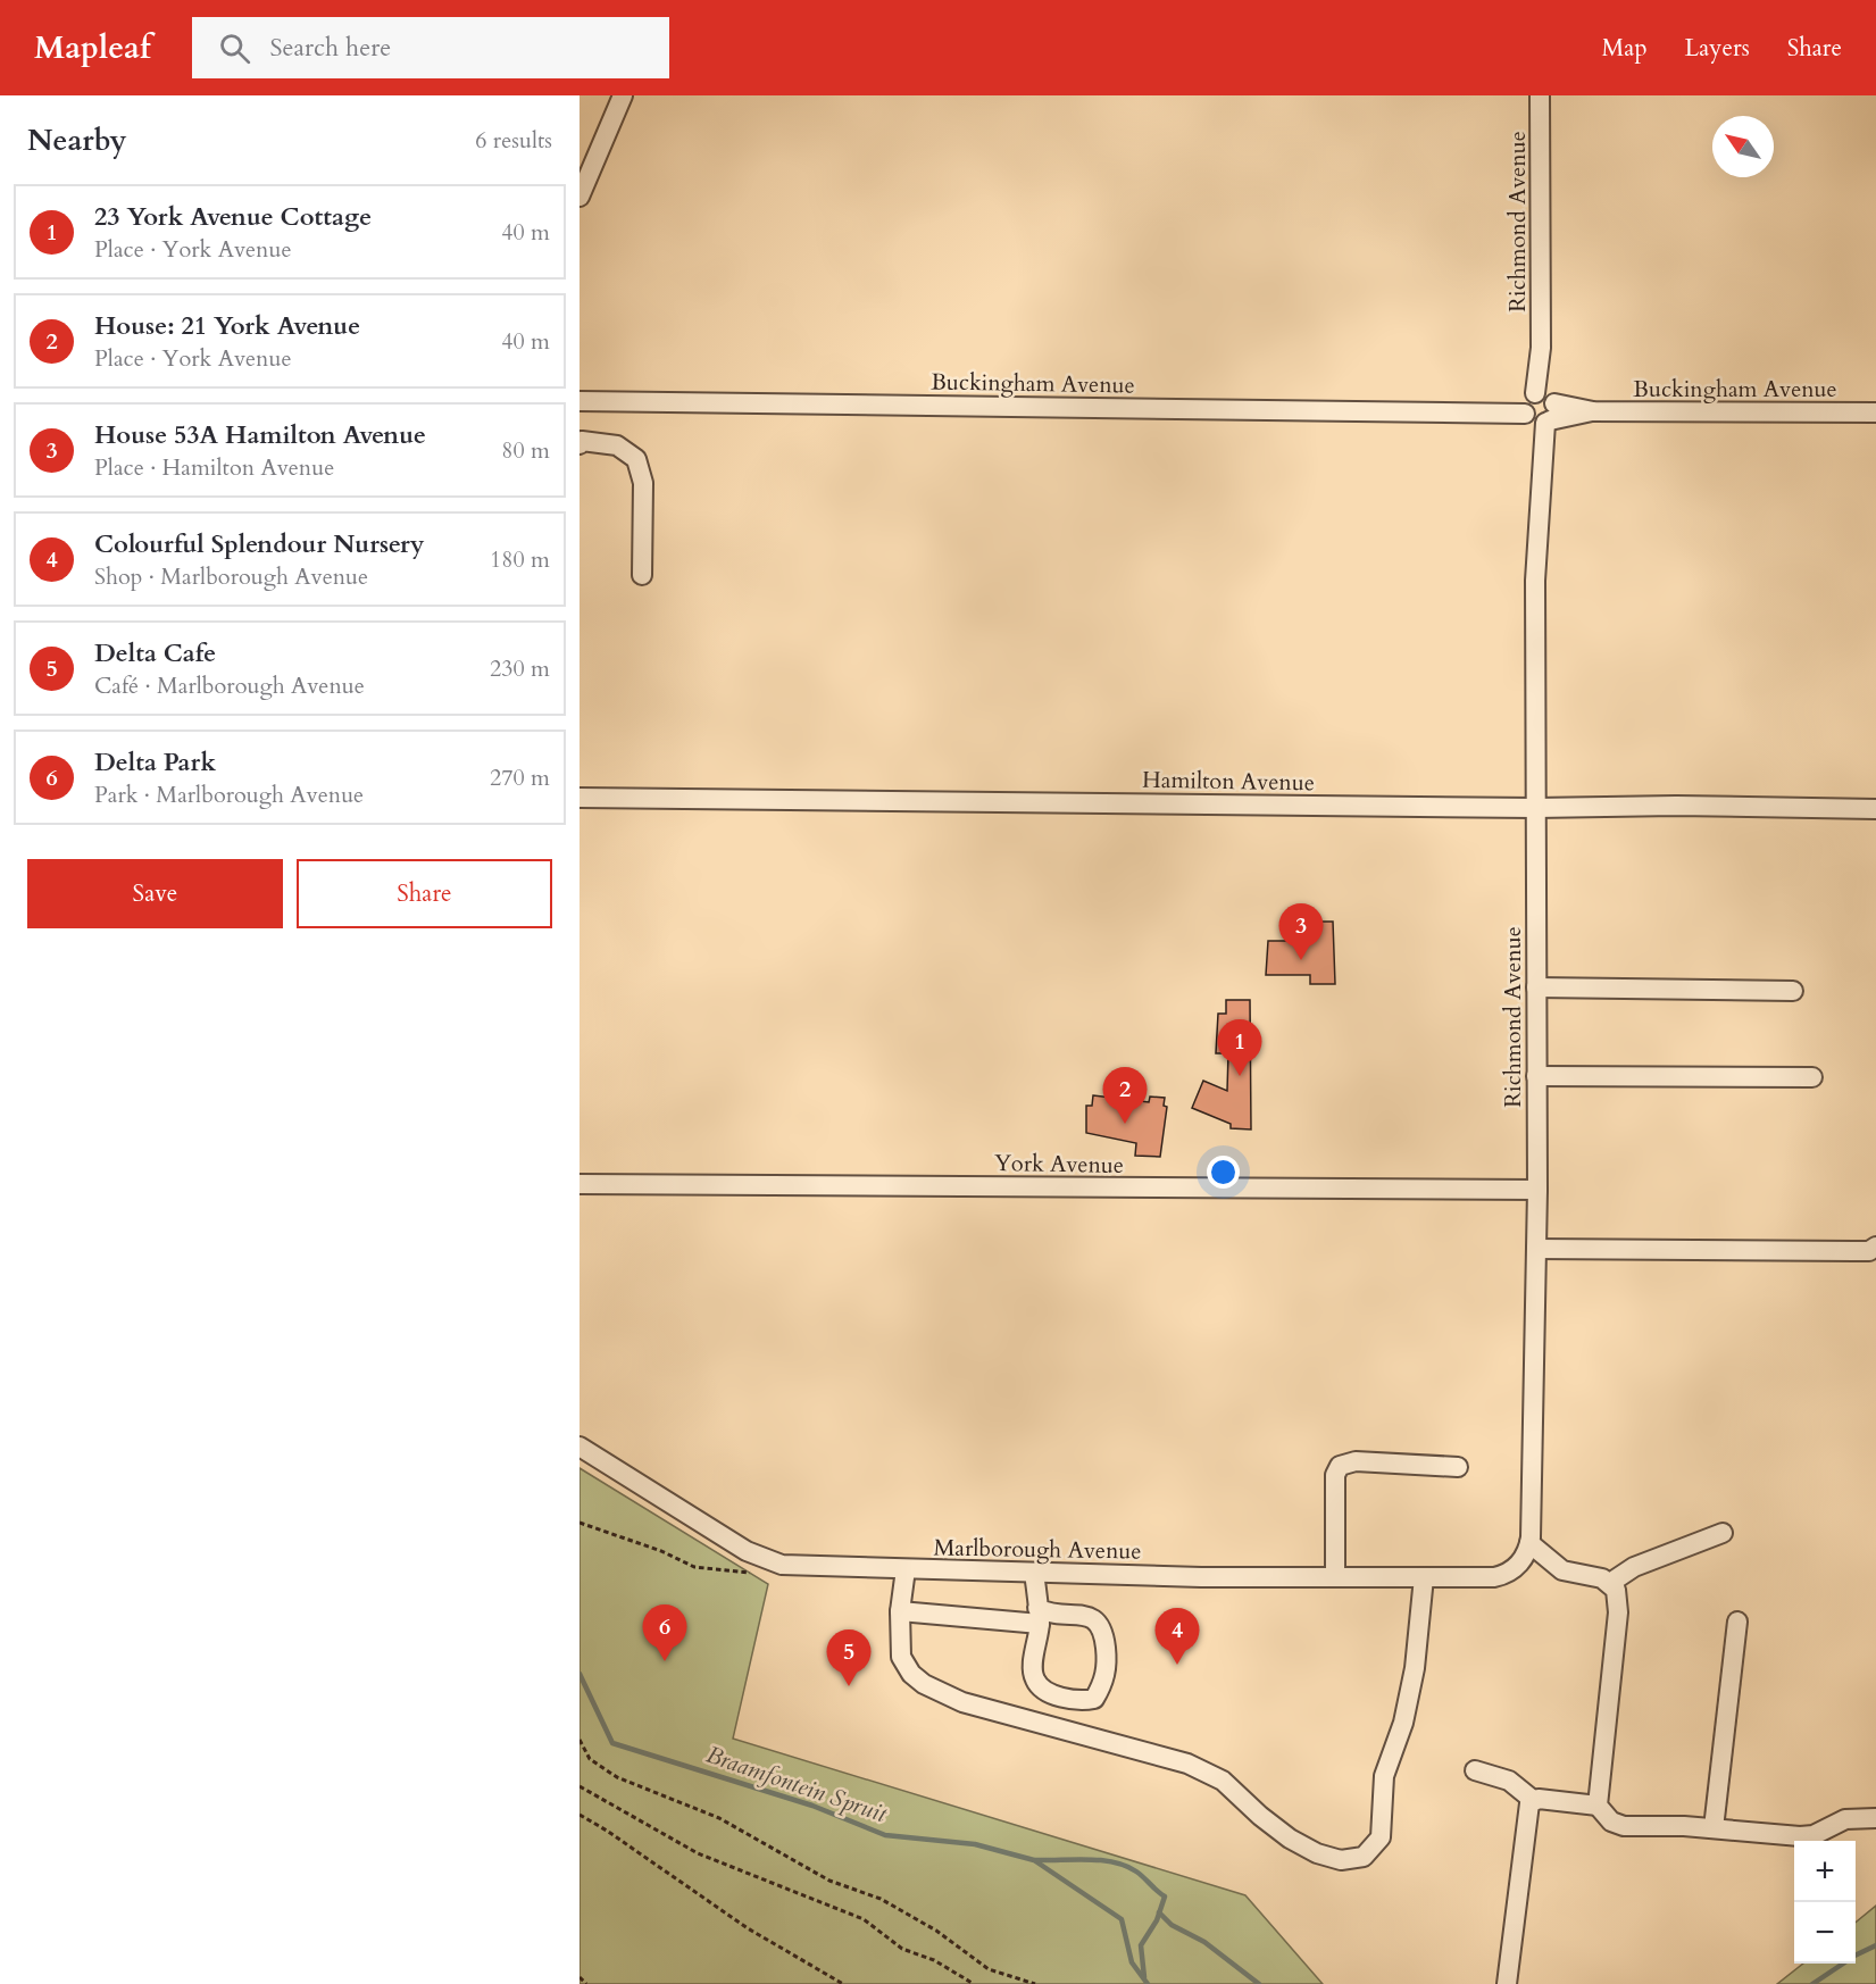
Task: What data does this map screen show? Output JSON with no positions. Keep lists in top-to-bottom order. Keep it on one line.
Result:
{"streets":{"street":["Richmond Avenue","Buckingham Avenue","Hamilton Avenue","York Avenue","Marlborough Avenue"]},"crossings":[["Richmond Avenue","Buckingham Avenue"],["Richmond Avenue","Hamilton Avenue"],["Richmond Avenue","York Avenue"],["Richmond Avenue","Marlborough Avenue"]],"water":["Braamfontein Spruit"],"north":"top left","page":{"header":"Mapleaf","search":"Search here","nav":["Map","Layers","Share"],"heading":["Nearby","6 results"],"list":[{"mark":"1","name":"23 York Avenue Cottage","note":"Place · York Avenue","value":"40 m"},{"mark":"2","name":"House: 21 York Avenue","note":"Place · York Avenue","value":"40 m"},{"mark":"3","name":"House 53A Hamilton Avenue","note":"Place · Hamilton Avenue","value":"80 m"},{"mark":"4","name":"Colourful Splendour Nursery","note":"Shop · Marlborough Avenue","value":"180 m"},{"mark":"5","name":"Delta Cafe","note":"Café · Marlborough Avenue","value":"230 m"},{"mark":"6","name":"Delta Park","note":"Park · Marlborough Avenue","value":"270 m"}],"buttons":["Save","Share"],"pins":["3","1","2","6","4","5"],"map_buttons":["+","−"]}}
